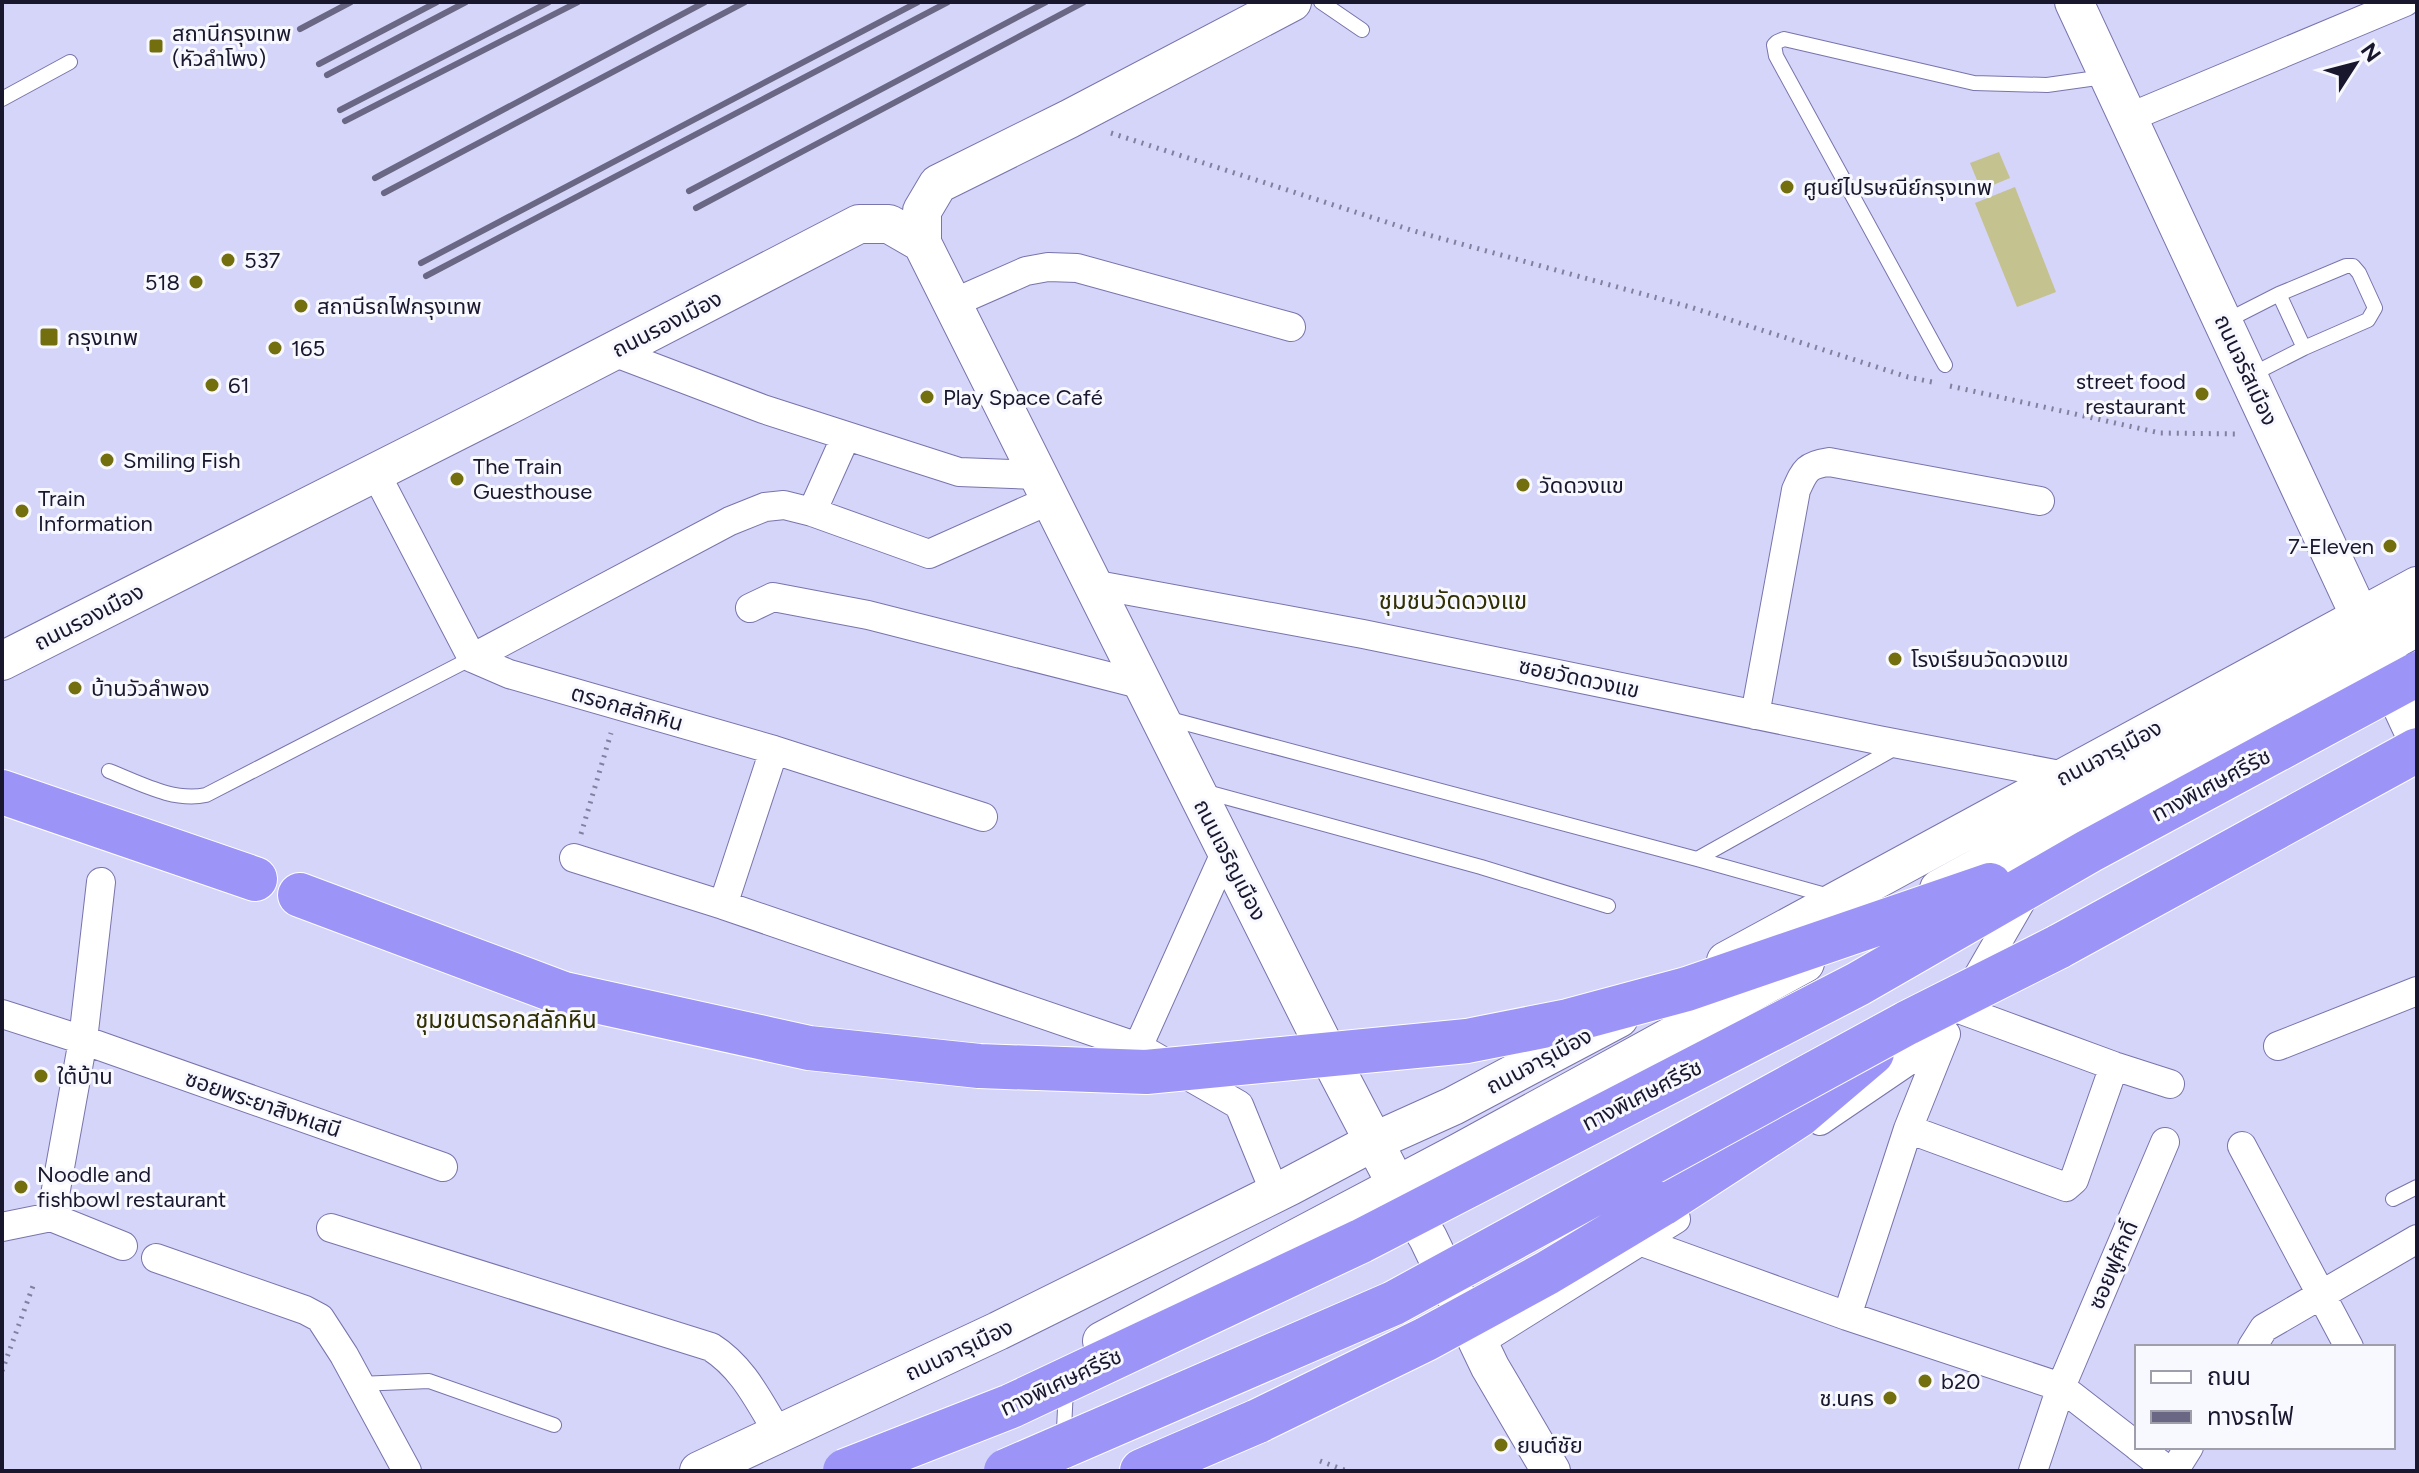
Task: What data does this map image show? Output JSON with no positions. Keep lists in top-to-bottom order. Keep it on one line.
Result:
{"streets":{"highway":["ทางพิเศษศรีรัช"],"main road":["ถนนรองเมือง","ถนนจรัสเมือง","ถนนจารุเมือง","ถนนเจริญเมือง"],"street":["ซอยวัดดวงแข","ตรอกสลักหิน","ซอยพระยาสิงหเสนี","ซอยฟูศักดิ์"]},"crossings":[["ถนนรองเมือง","ถนนเจริญเมือง"],["ถนนจรัสเมือง","ถนนจารุเมือง"],["ซอยวัดดวงแข","ถนนจารุเมือง"],["ซอยวัดดวงแข","ถนนเจริญเมือง"],["ถนนจารุเมือง","ทางพิเศษศรีรัช"],["ถนนจารุเมือง","ถนนเจริญเมือง"]],"districts":["ชุมชนวัดดวงแข","ชุมชนตรอกสลักหิน"],"places":{"transit":["สถานีกรุงเทพ (หัวลำโพง)","กรุงเทพ"],"other":["ศูนย์ไปรษณีย์กรุงเทพ","537","518","สถานีรถไฟกรุงเทพ","165","61","street food restaurant","Play Space Café","Smiling Fish","The Train Guesthouse","วัดดวงแข","Train Information","7-Eleven","โรงเรียนวัดดวงแข","บ้านวัวลำพอง","ใต้บ้าน","Noodle and fishbowl restaurant","b20","ช.นคร","ยนต์ชัย"]},"legend":["ถนน","ทางรถไฟ"],"north":"top right"}
